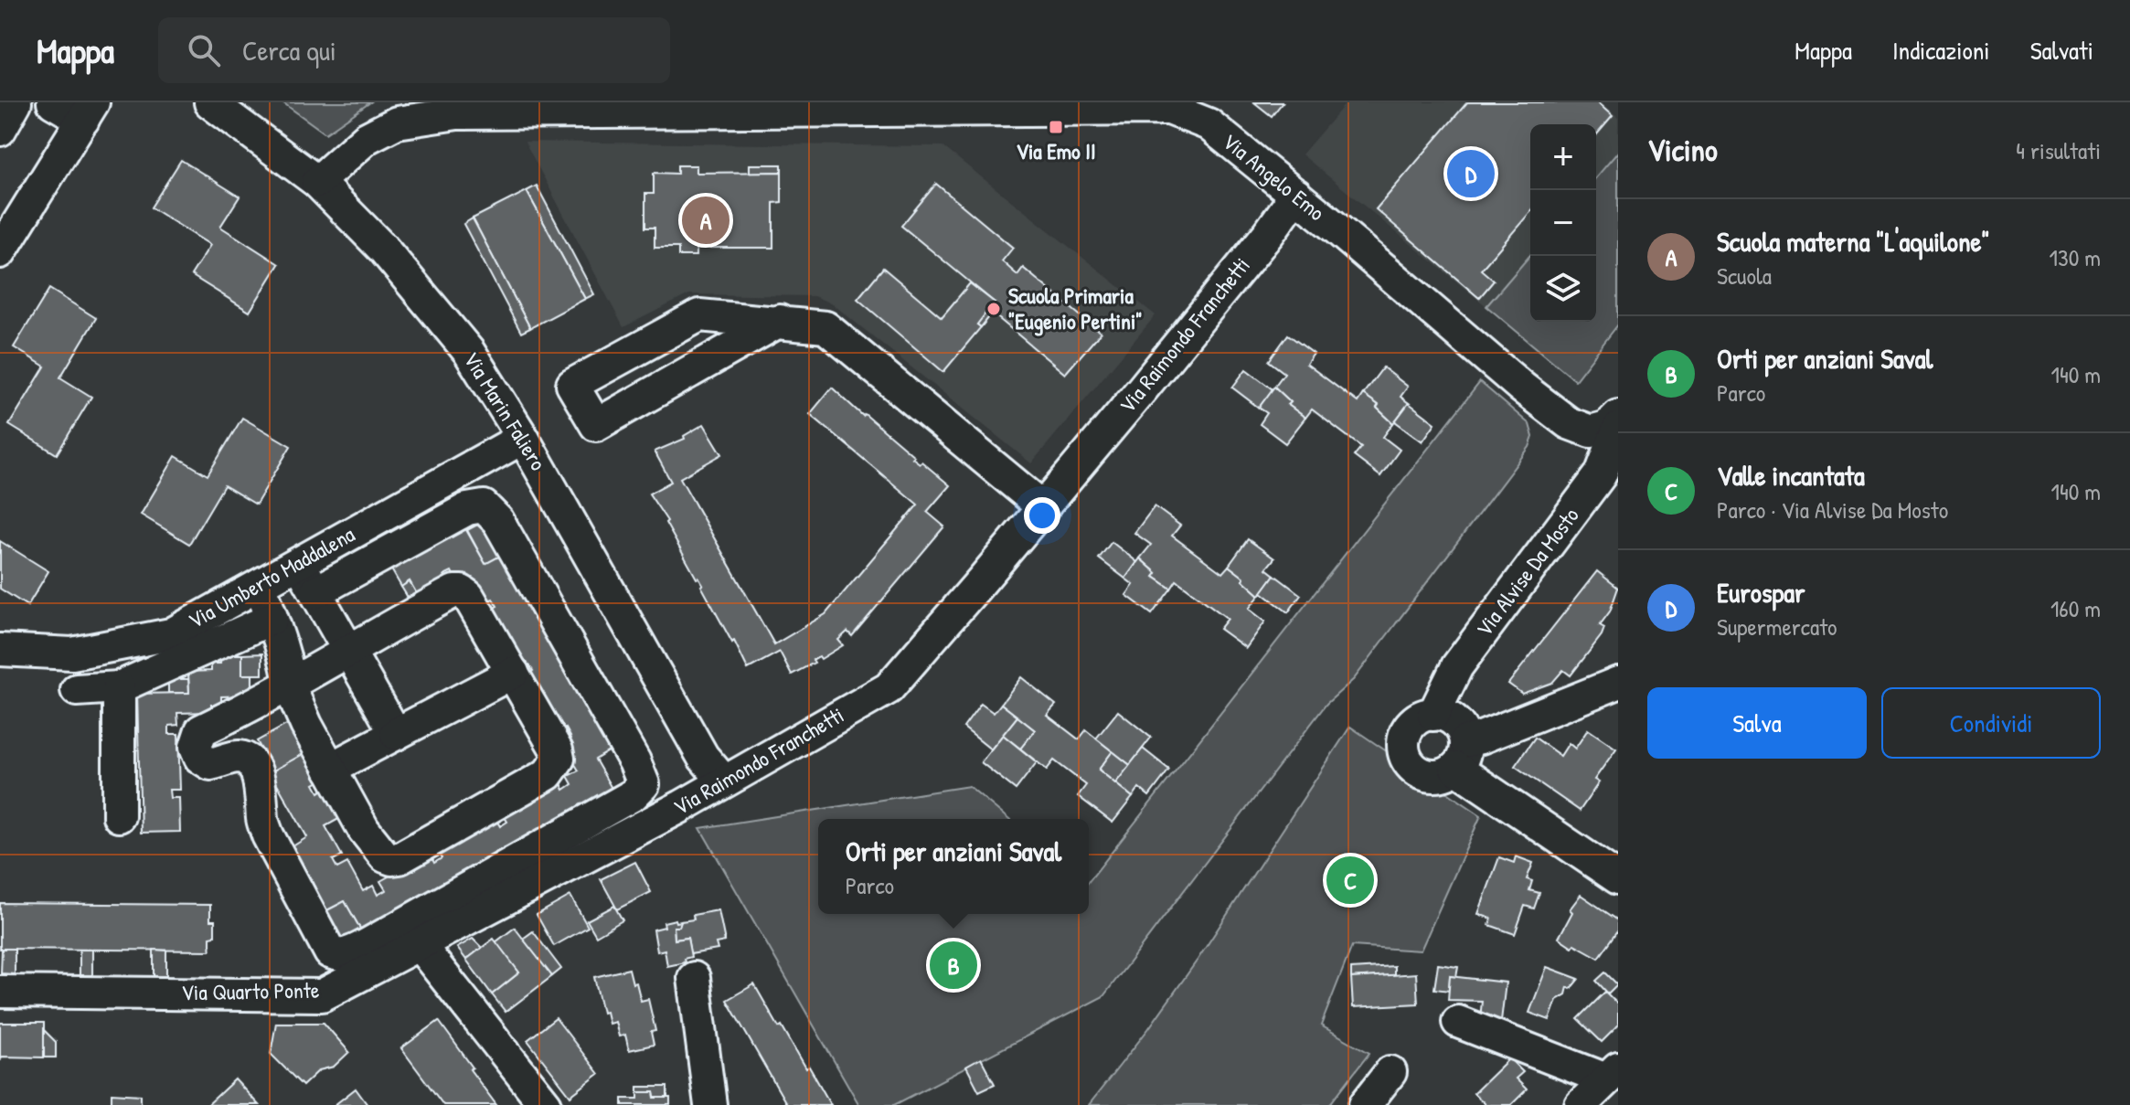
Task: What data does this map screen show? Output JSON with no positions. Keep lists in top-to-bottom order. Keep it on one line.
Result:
{"streets":{"street":["Via Angelo Emo","Via Raimondo Franchetti","Via Marin Faliero","Via Alvise Da Mosto","Via Umberto Maddalena","Via Quarto Ponte"]},"crossings":[["Via Angelo Emo","Via Raimondo Franchetti"],["Via Angelo Emo","Via Marin Faliero"],["Via Raimondo Franchetti","Via Marin Faliero"],["Via Raimondo Franchetti","Via Quarto Ponte"],["Via Marin Faliero","Via Umberto Maddalena"]],"places":{"transit":["Via Emo II"],"other":["Scuola Primaria \"Eugenio Pertini\""]},"page":{"header":"Mappa","search":"Cerca qui","nav":["Mappa","Indicazioni","Salvati"],"heading":["Vicino","4 risultati"],"map_buttons":["+","−"],"pins":["D","A","C","B"],"list":[{"mark":"A","name":"Scuola materna \"L'aquilone\"","note":"Scuola","value":"130 m"},{"mark":"B","name":"Orti per anziani Saval","note":"Parco","value":"140 m"},{"mark":"C","name":"Valle incantata","note":"Parco · Via Alvise Da Mosto","value":"140 m"},{"mark":"D","name":"Eurospar","note":"Supermercato","value":"160 m"}],"buttons":["Salva","Condividi"],"popup":["Orti per anziani Saval","Parco"]}}
